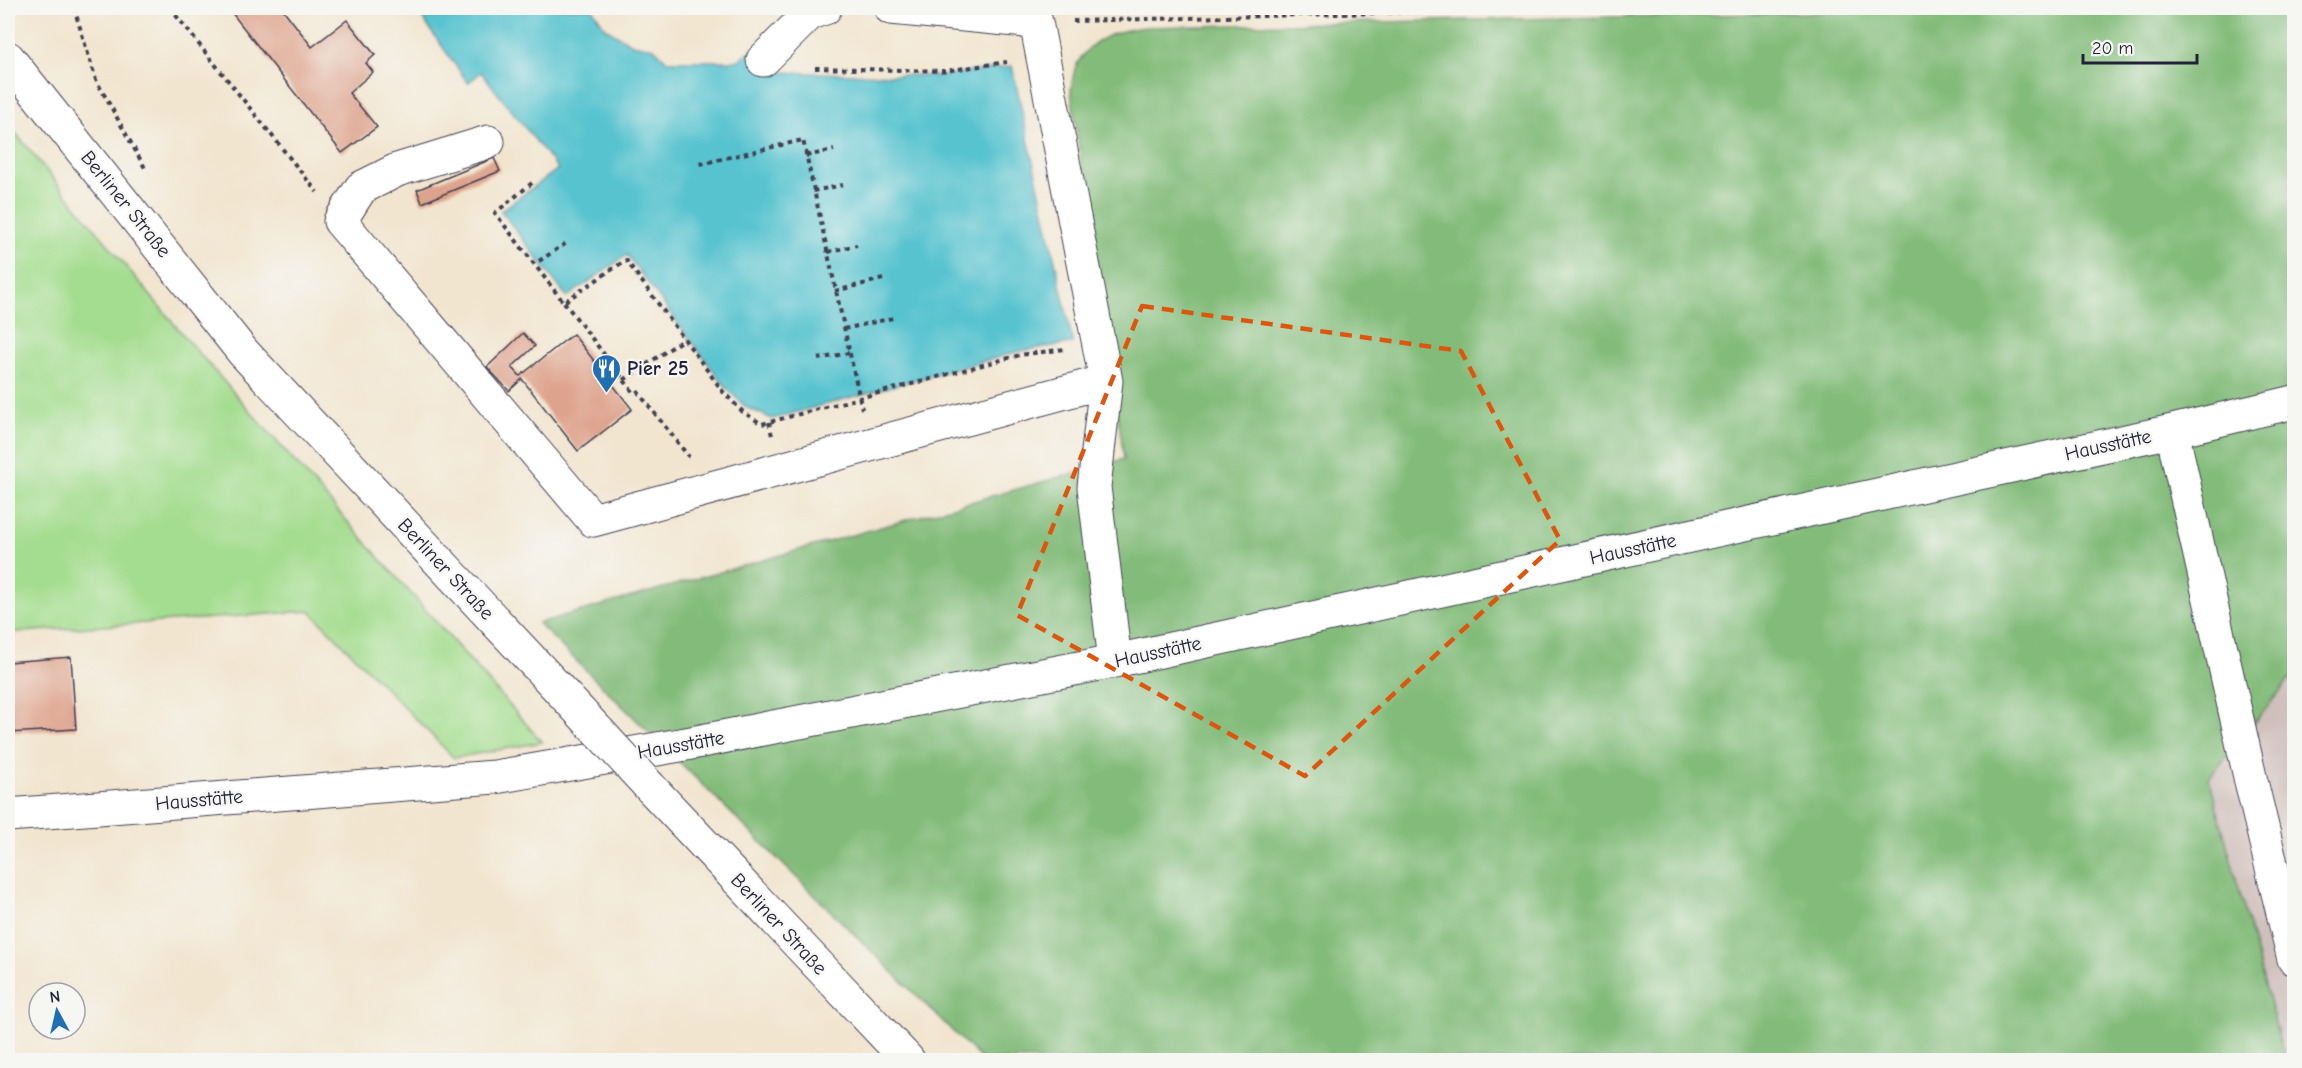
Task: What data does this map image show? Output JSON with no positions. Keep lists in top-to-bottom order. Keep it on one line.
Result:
{"streets":{"street":["Berliner Straße","Hausstätte"]},"places":{"restaurant":["Pier 25"]},"scale_bar":"20 m","north":"top"}
